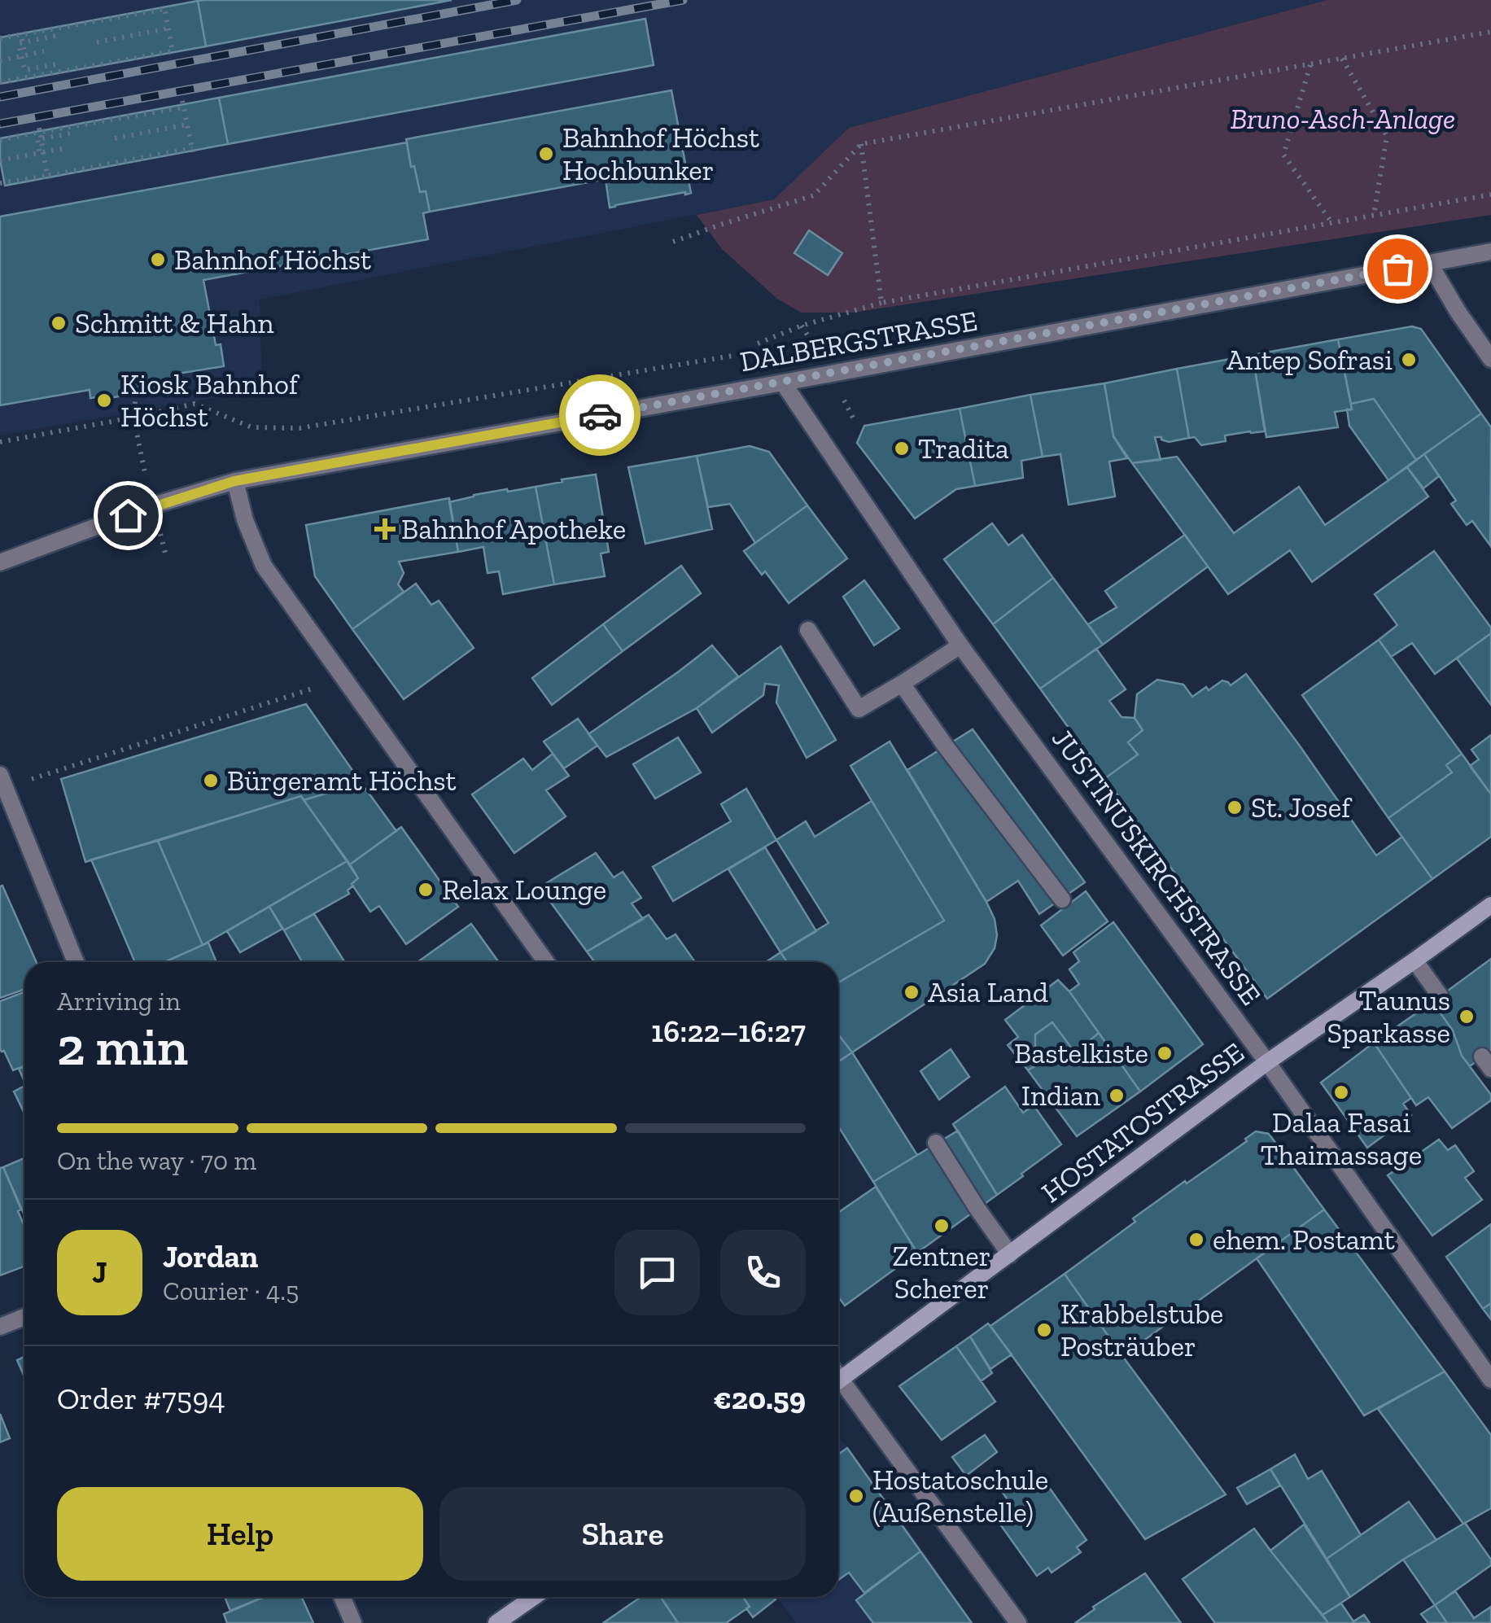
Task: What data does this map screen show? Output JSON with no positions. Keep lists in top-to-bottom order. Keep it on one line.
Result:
{"streets":{"street":["DALBERGSTRASSE","JUSTINUSKIRCHSTRASSE","HOSTATOSTRASSE"]},"crossings":[["DALBERGSTRASSE","JUSTINUSKIRCHSTRASSE"],["JUSTINUSKIRCHSTRASSE","HOSTATOSTRASSE"]],"parks":["Bruno-Asch-Anlage"],"places":{"other":["Bahnhof Höchst Hochbunker","Bahnhof Höchst","Schmitt & Hahn","Antep Sofrasi","Kiosk Bahnhof Höchst","Tradita","Bürgeramt Höchst","St. Josef","Relax Lounge","Asia Land","Taunus Sparkasse","Bastelkiste","Dalaa Fasai Thaimassage","Indian","Zentner Scherer","ehem. Postamt","Krabbelstube Posträuber","Hostatoschule (Außenstelle)"],"health":["Bahnhof Apotheke"]},"page":{"heading":["2 min","Arriving in","16:22–16:27"],"panel":["Jordan","Courier · 4.5","Order #7594","€20.59"],"bar":"On the way · 70 m","round":"J","buttons":["Help","Share"]}}
